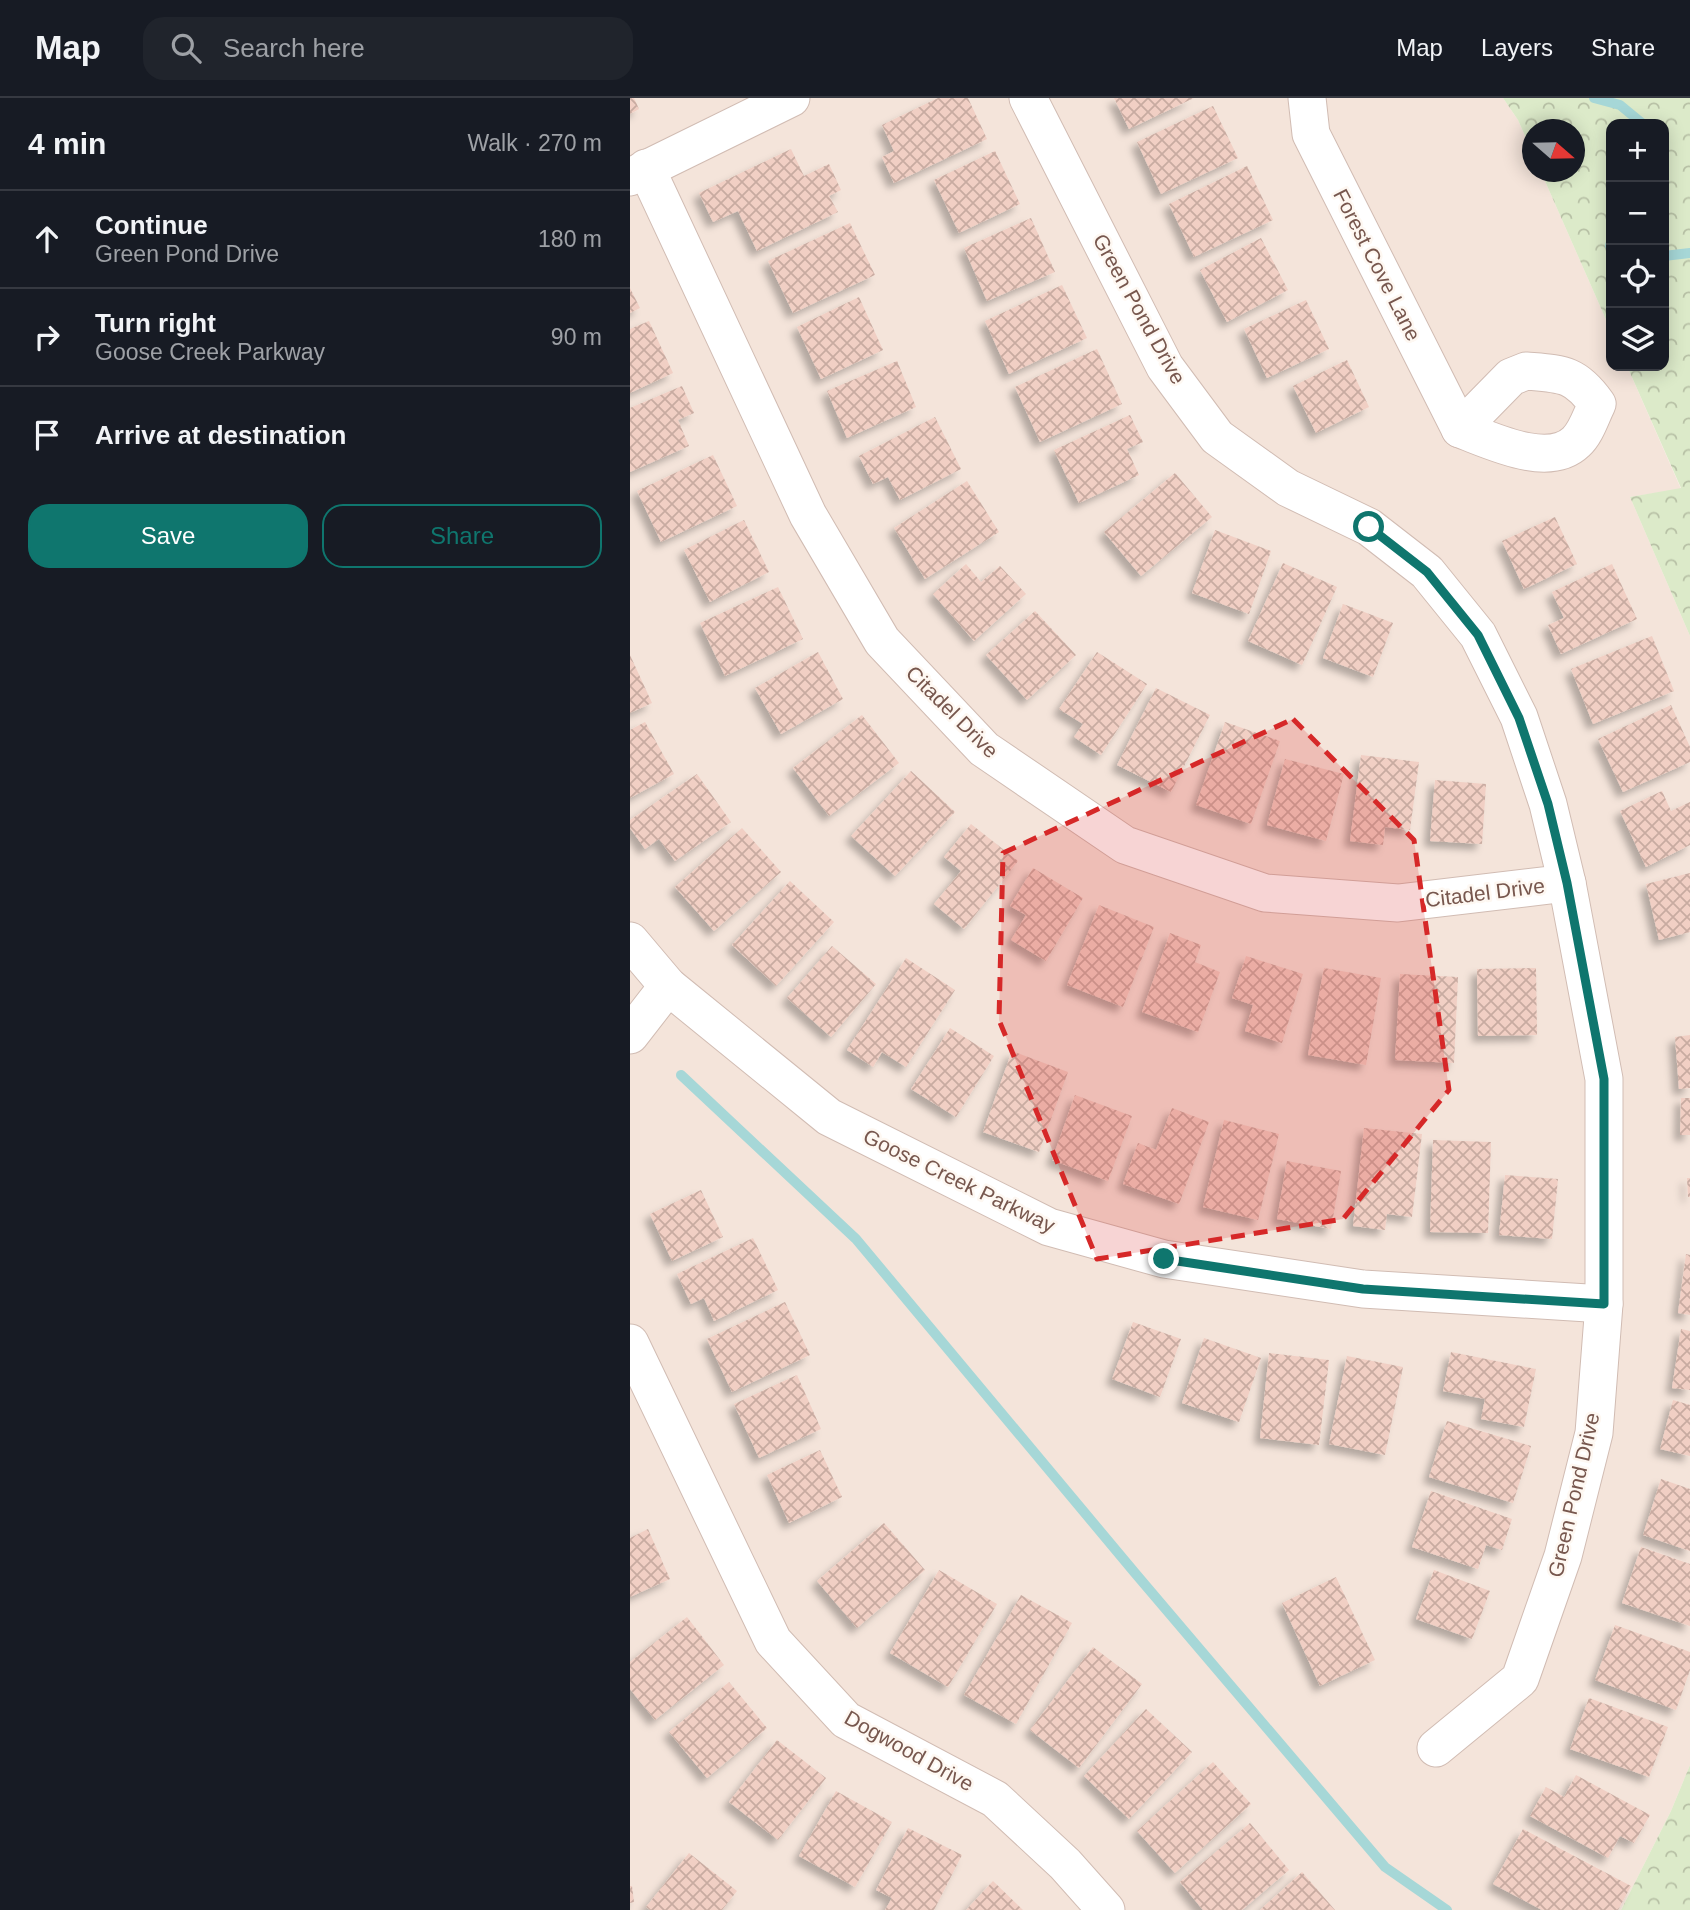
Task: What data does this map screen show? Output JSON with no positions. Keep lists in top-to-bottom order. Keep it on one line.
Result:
{"streets":{"street":["Forest Cove Lane","Green Pond Drive","Citadel Drive","Goose Creek Parkway","Dogwood Drive"]},"crossings":[["Green Pond Drive","Citadel Drive"],["Green Pond Drive","Goose Creek Parkway"]],"north":"right","page":{"header":"Map","search":"Search here","nav":["Map","Layers","Share"],"heading":["4 min","Walk · 270 m"],"map_buttons":["+","−"],"list":[["Continue","Green Pond Drive","180 m"],["Turn right","Goose Creek Parkway","90 m"],"Arrive at destination"],"buttons":["Save","Share"]}}
